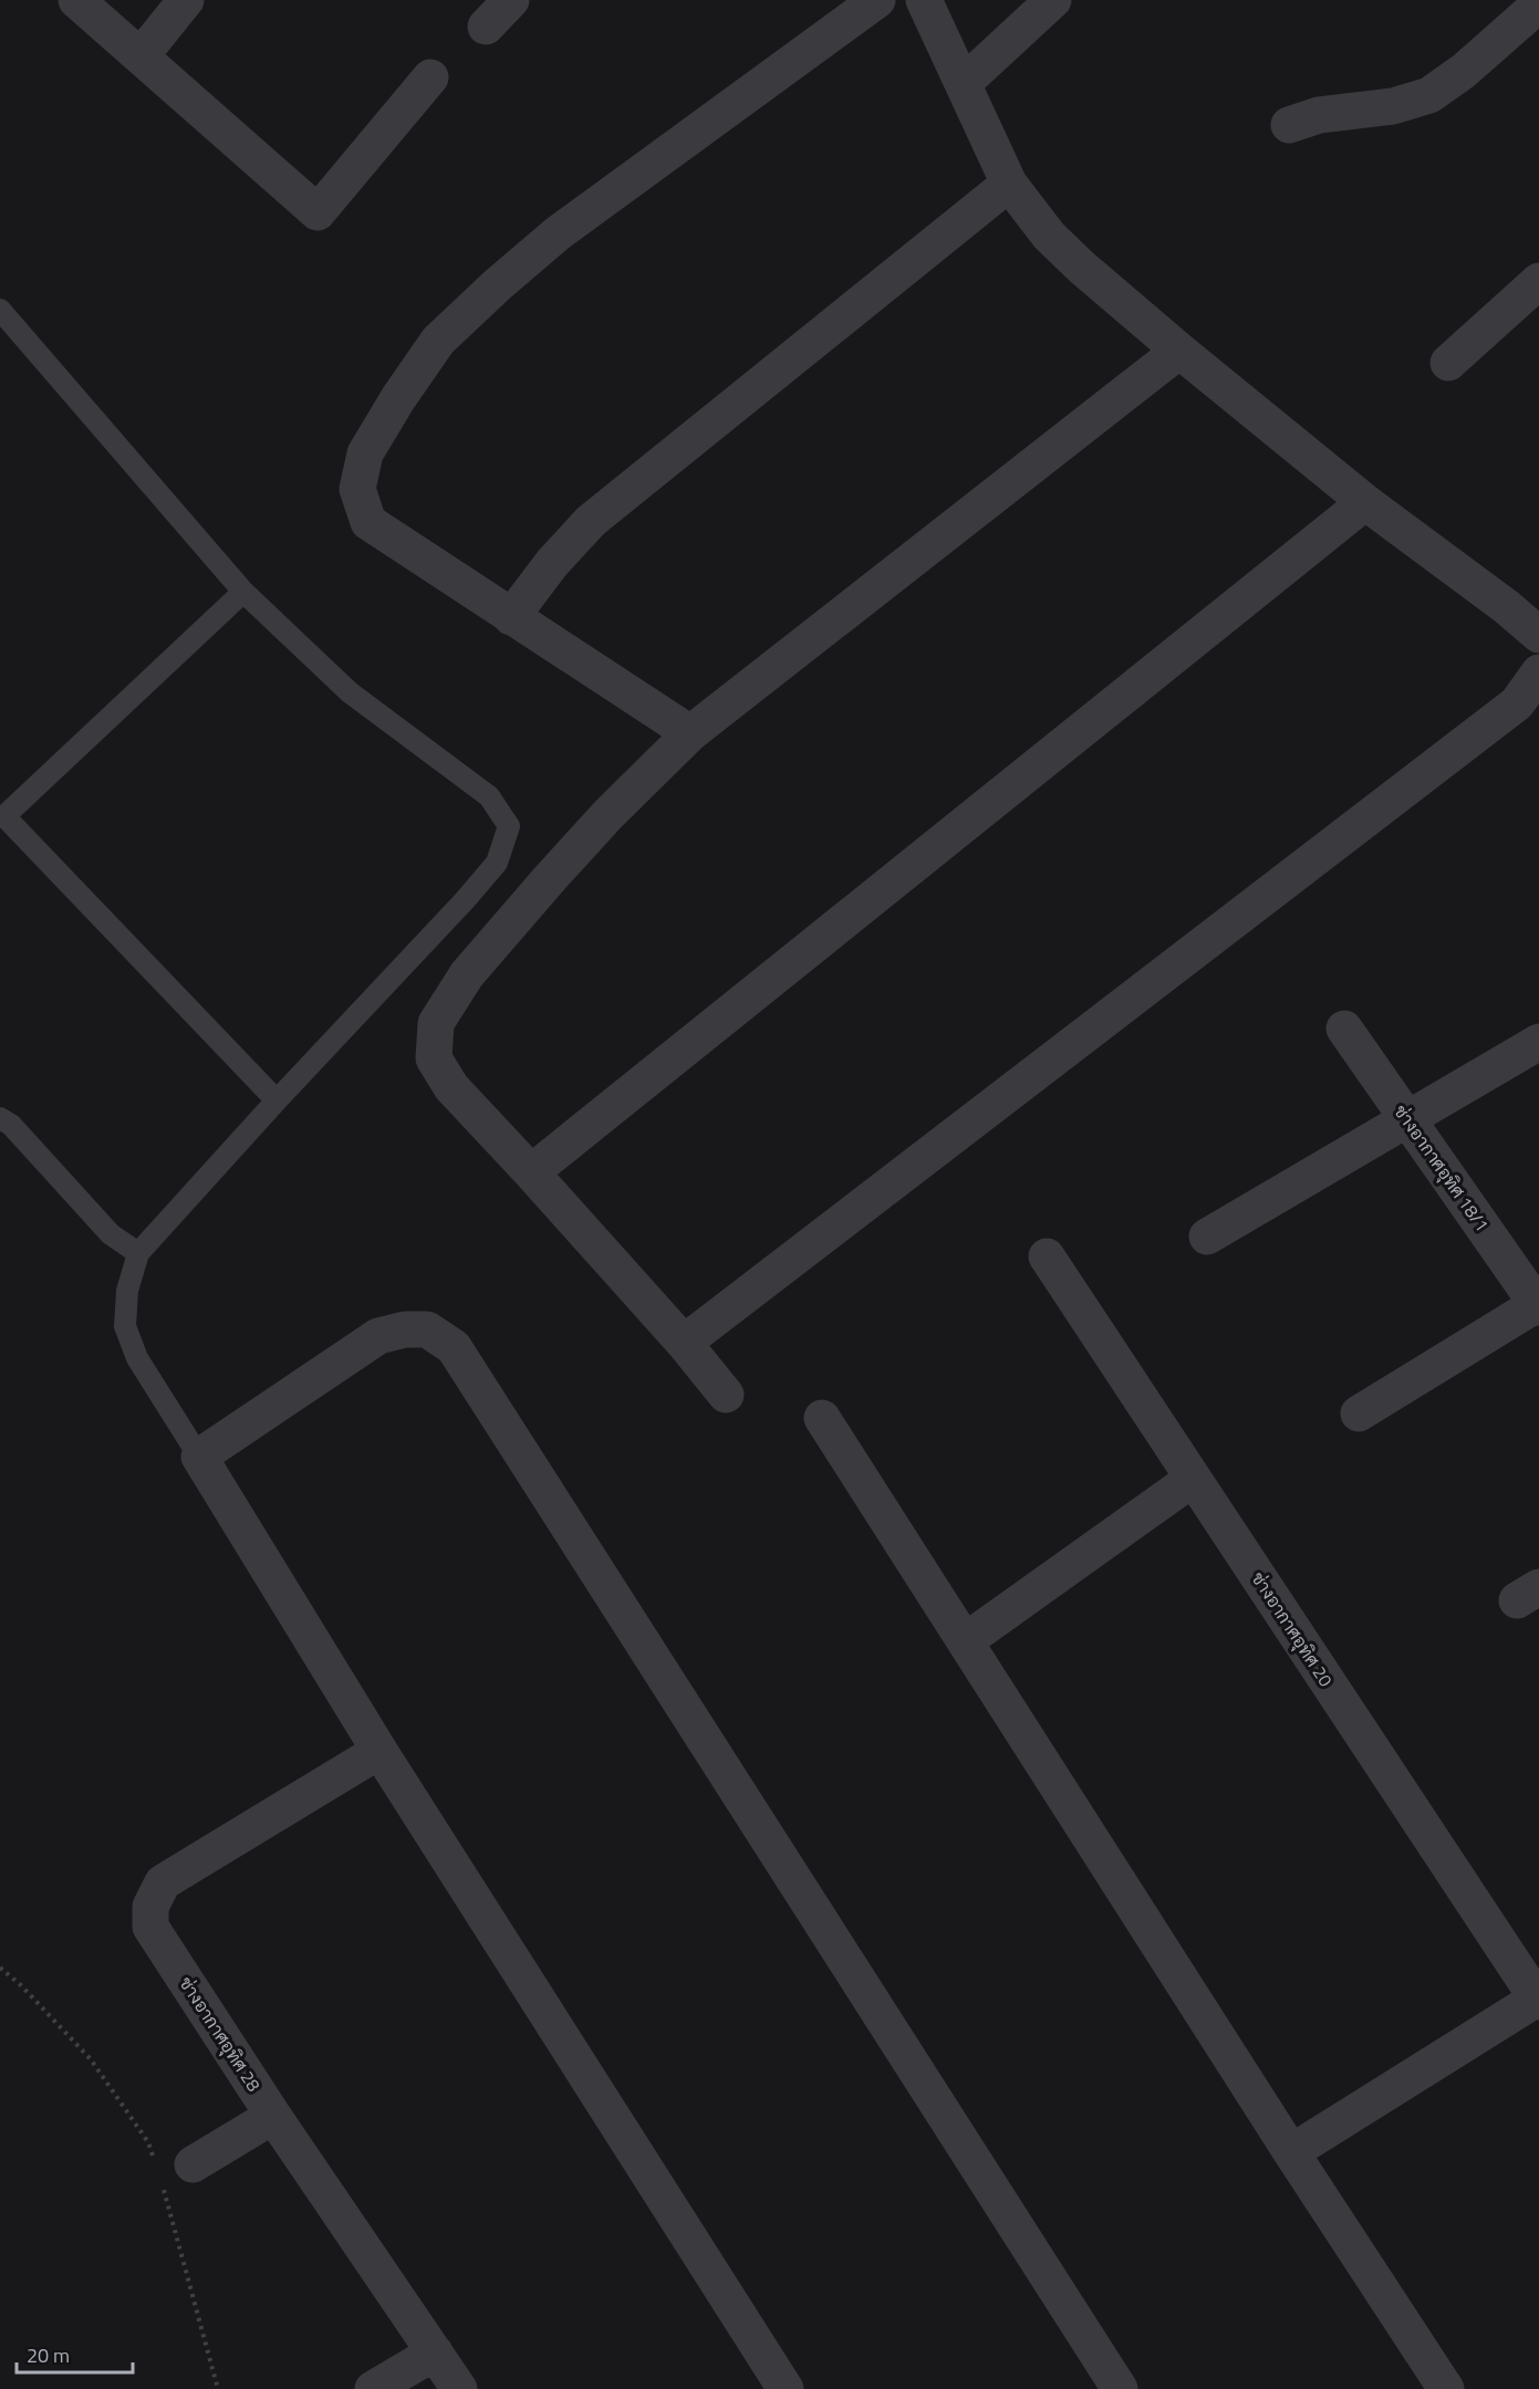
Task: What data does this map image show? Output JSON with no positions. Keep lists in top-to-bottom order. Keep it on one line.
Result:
{"streets":{"street":["ช่างอากาศอุทิศ 18/1","ช่างอากาศอุทิศ 20","ช่างอากาศอุทิศ 28"]},"scale_bar":"20 m"}
